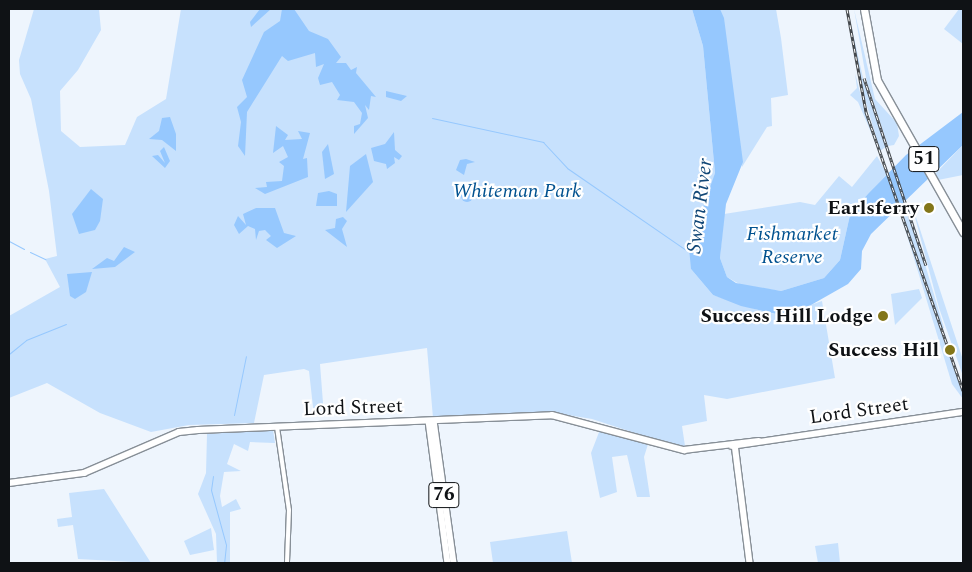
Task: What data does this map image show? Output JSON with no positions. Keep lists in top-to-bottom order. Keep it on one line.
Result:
{"streets":{"highway":["51"],"main road":["Lord Street","76"]},"crossings":[["Lord Street","76"]],"water":["Swan River"],"parks":["Whiteman Park","Fishmarket Reserve"],"places":["Earlsferry","Success Hill Lodge","Success Hill"]}
